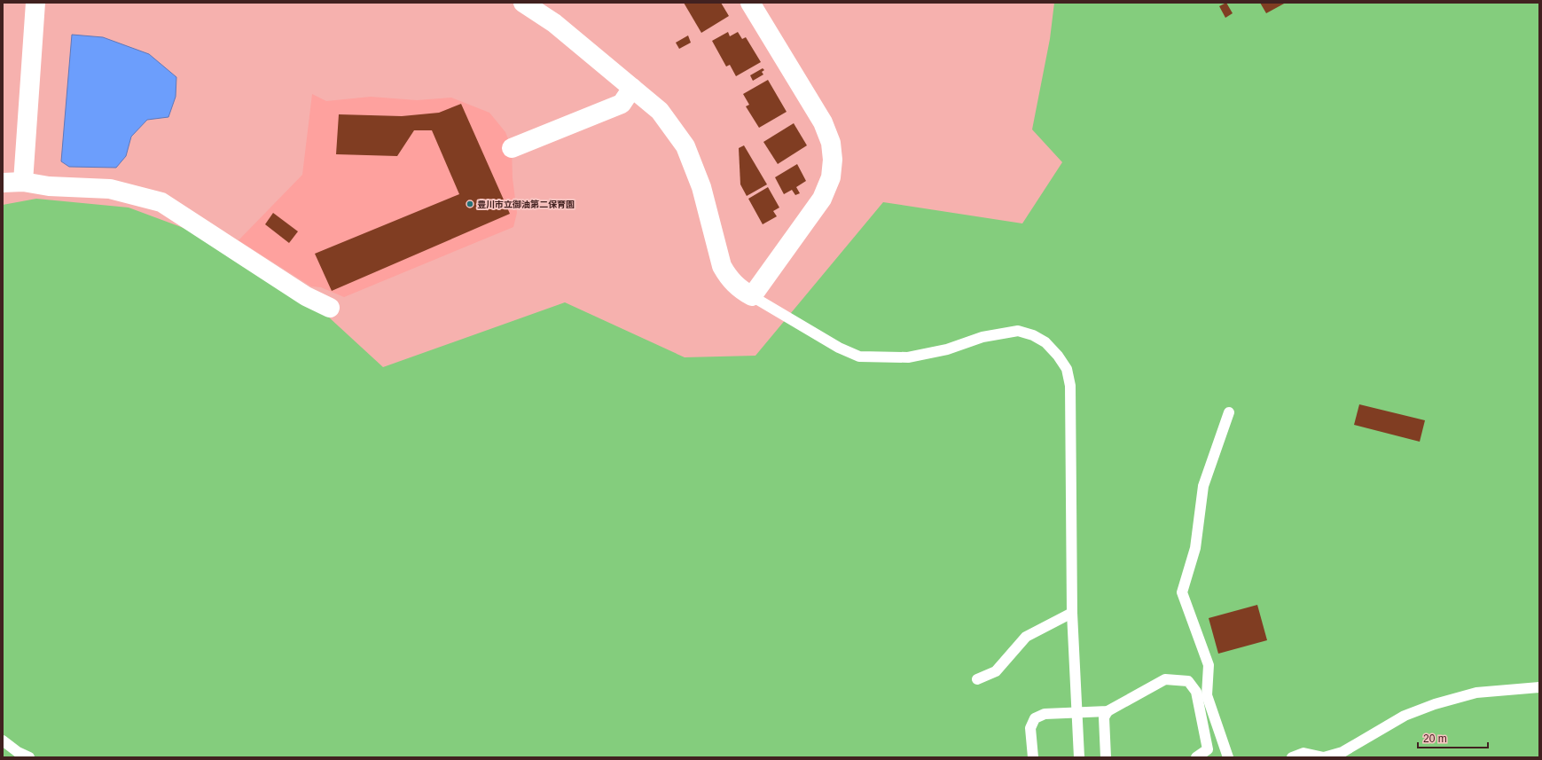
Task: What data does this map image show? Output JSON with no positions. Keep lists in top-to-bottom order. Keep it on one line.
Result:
{"places":["豊川市立御油第二保育園"],"scale_bar":"20 m"}
